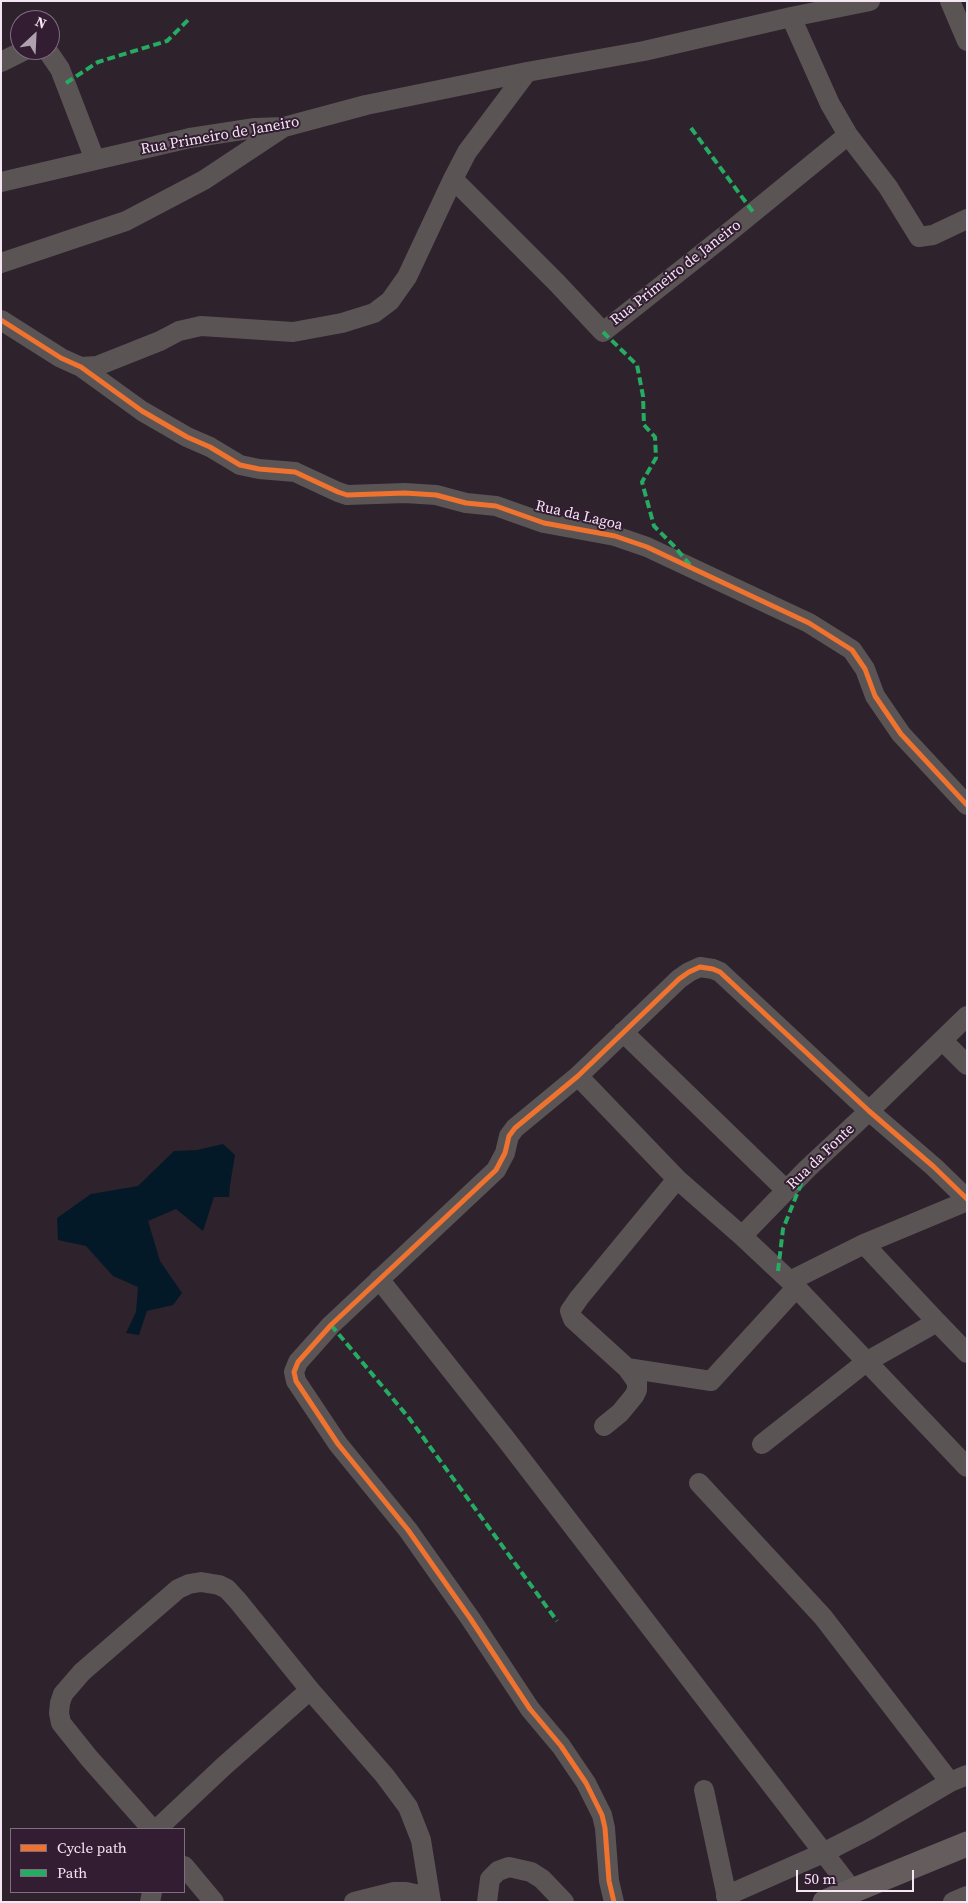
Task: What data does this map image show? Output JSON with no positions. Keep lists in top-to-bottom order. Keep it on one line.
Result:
{"streets":{"street":["Rua Primeiro de Janeiro","Rua da Lagoa","Rua da Fonte"]},"legend":["Cycle path","Path"],"scale_bar":"50 m","north":"top right"}
